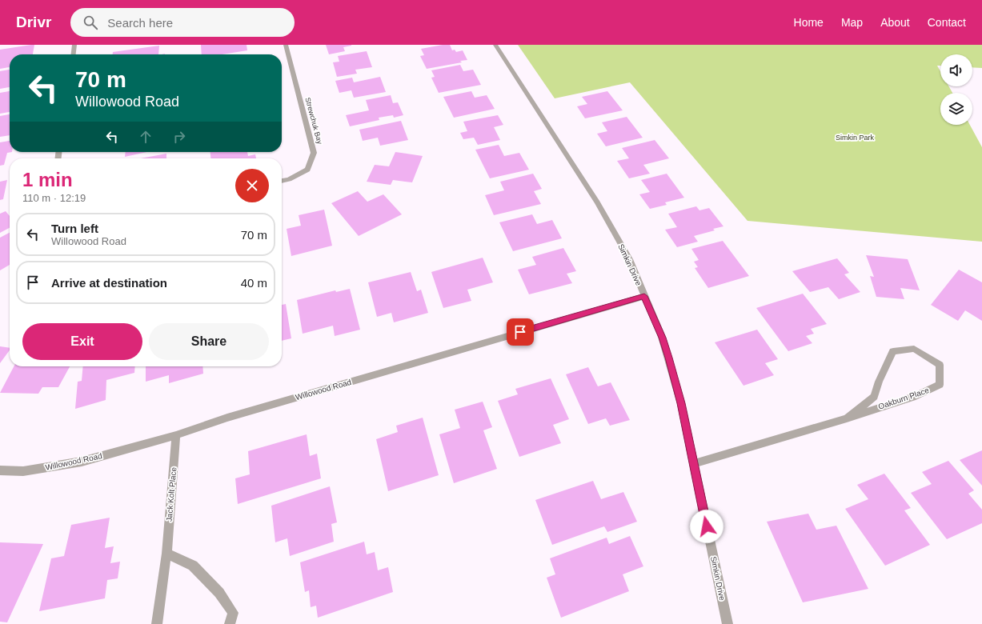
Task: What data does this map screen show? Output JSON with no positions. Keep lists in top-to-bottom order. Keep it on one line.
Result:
{"streets":{"street":["Strewchuk Bay","Simkin Drive","Willowood Road","Oakburn Place","Jack Kolt Place"]},"crossings":[["Simkin Drive","Willowood Road"],["Simkin Drive","Oakburn Place"],["Willowood Road","Jack Kolt Place"]],"parks":["Simkin Park"],"page":{"header":"Drivr","search":"Search here","nav":["Home","Map","About","Contact"],"turn":["70 m","Willowood Road"],"heading":["1 min","110 m · 12:19"],"list":[{"name":"Turn left","note":"Willowood Road","value":"70 m"},{"name":"Arrive at destination","value":"40 m"}],"buttons":["Exit","Share"]}}
